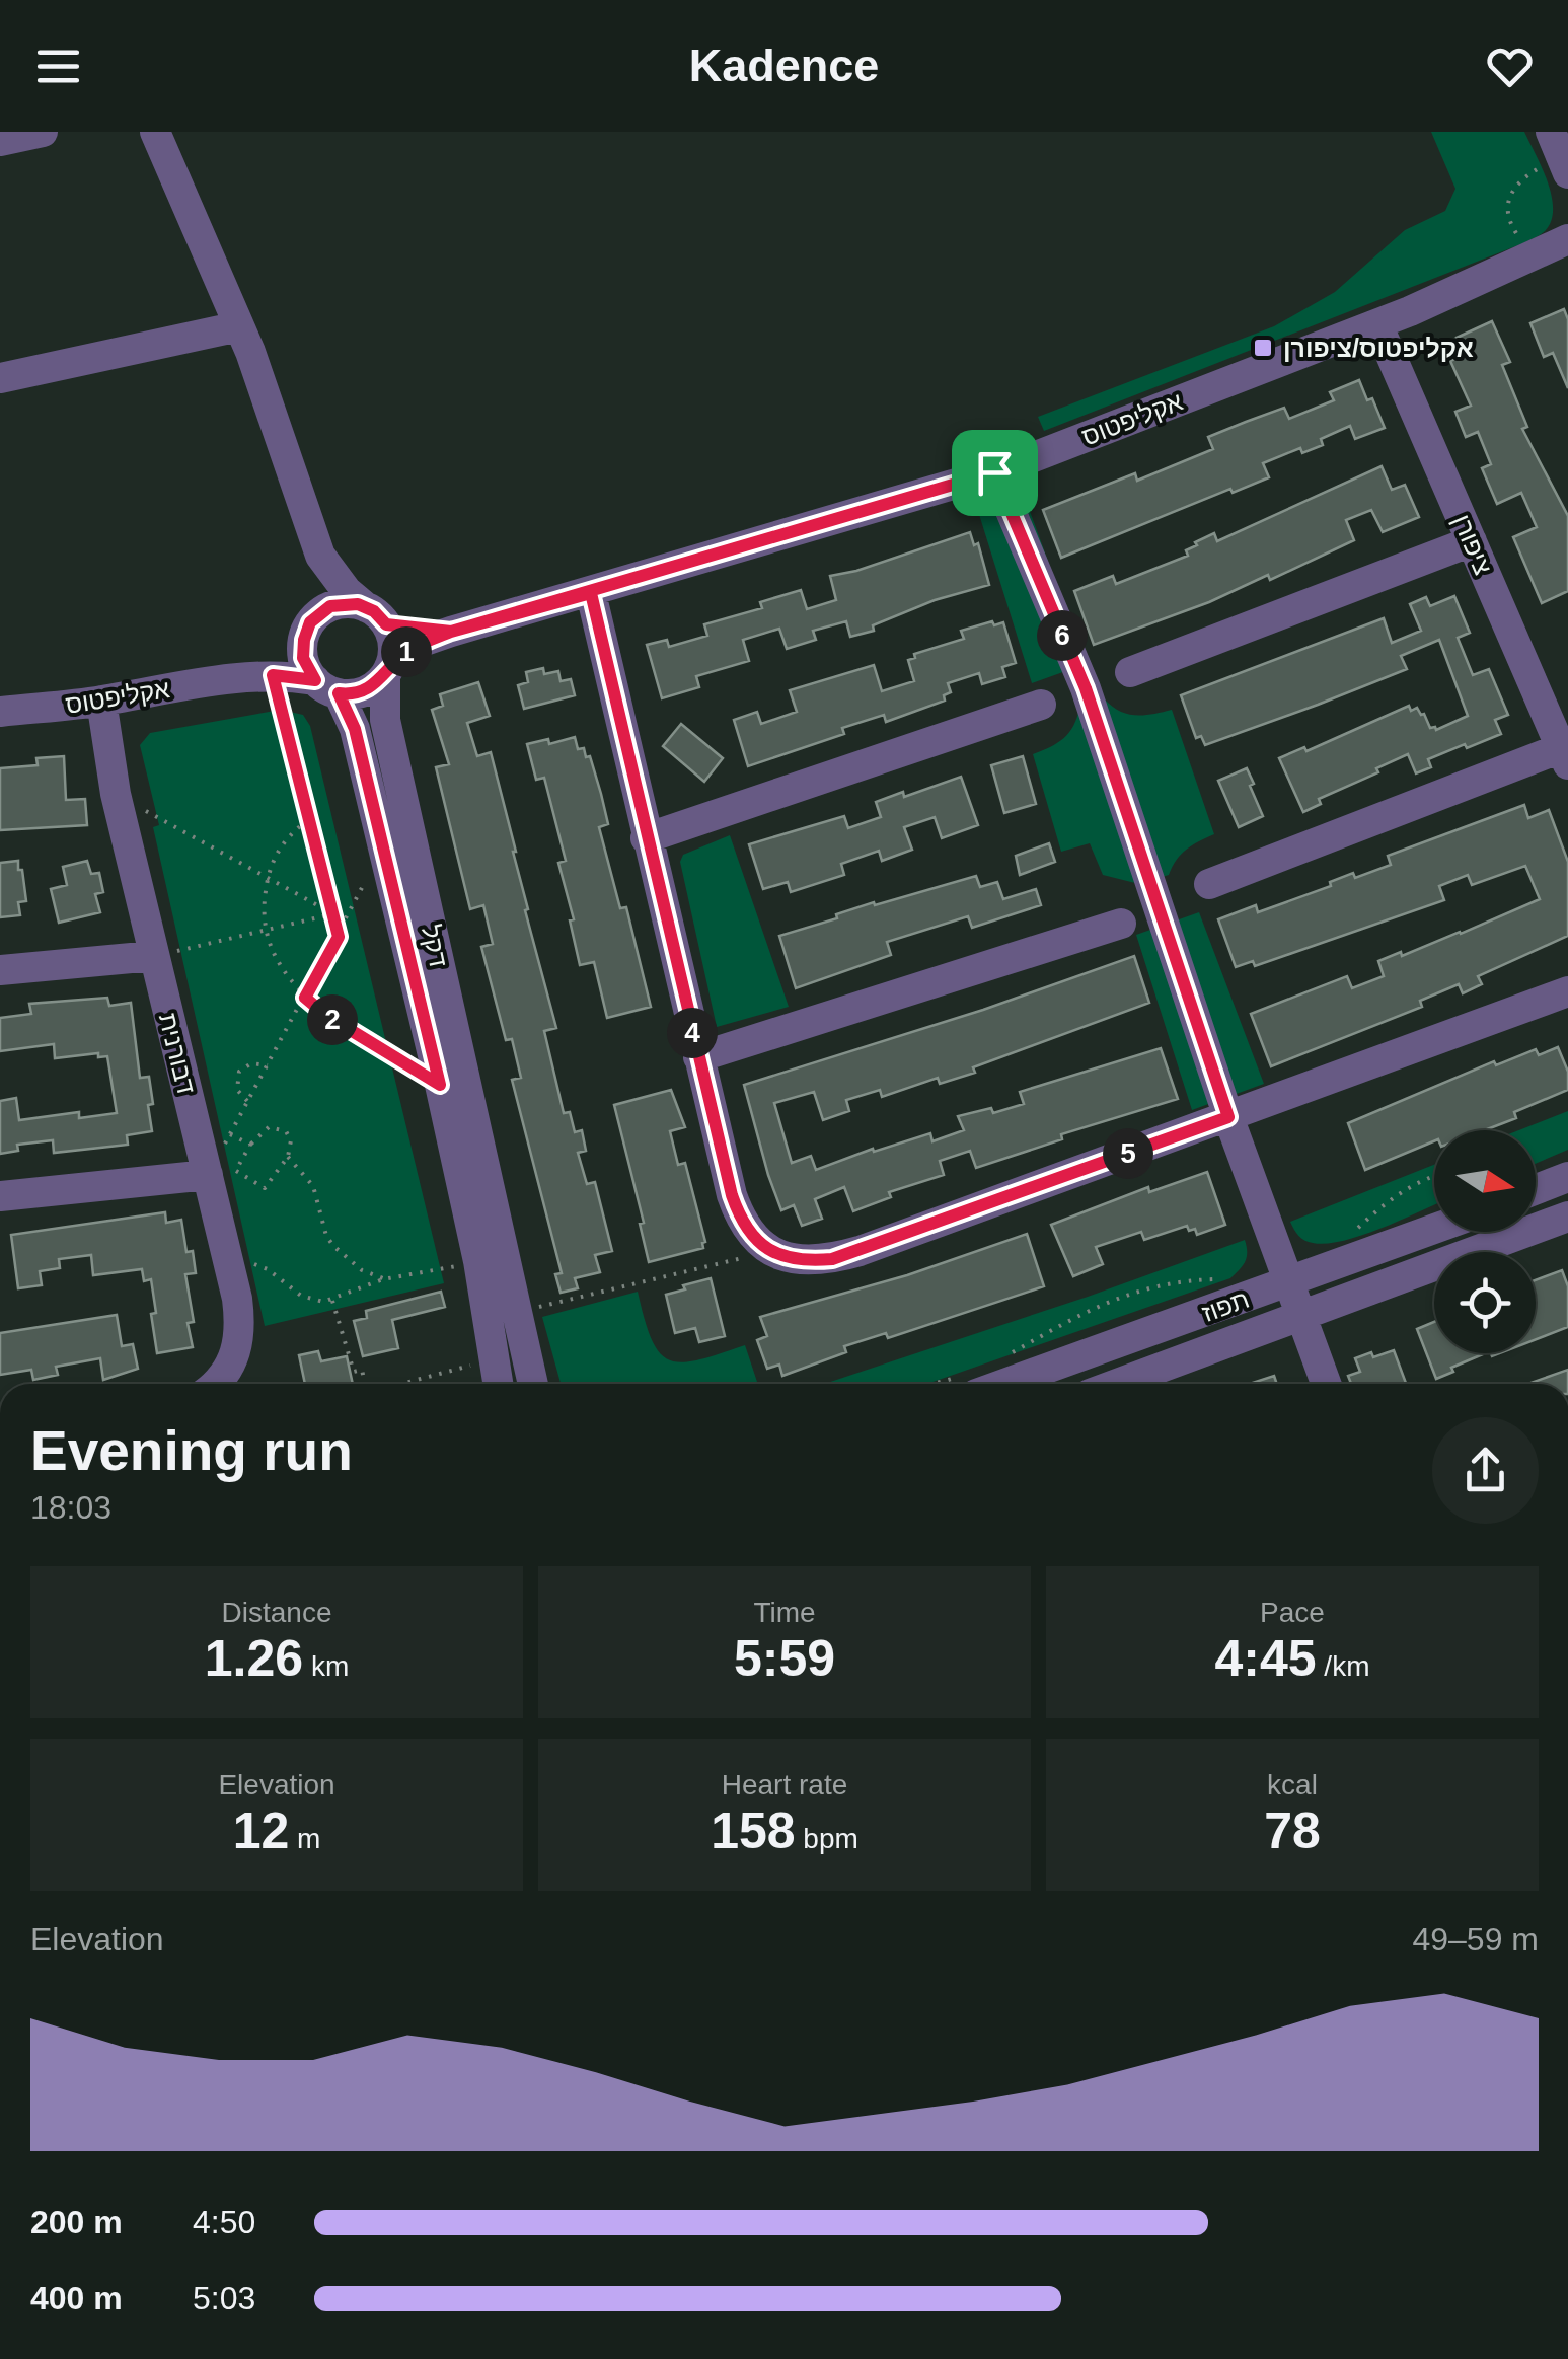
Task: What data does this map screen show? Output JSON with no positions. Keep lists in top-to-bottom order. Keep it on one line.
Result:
{"streets":{"street":["אקליפטוס","ציפורן","דקל","דבורנית","תפוז"]},"crossings":[["אקליפטוס","ציפורן"],["אקליפטוס","דקל"],["אקליפטוס","דבורנית"]],"places":{"transit":["אקליפטוס/ציפורן"]},"north":"right","page":{"header":"Kadence","pins":["6","1","2","4","5"],"heading":["Evening run","18:03"],"stats":[["Distance","1.26 km"],["Time","5:59"],["Pace","4:45 /km"],["Elevation","12 m"],["Heart rate","158 bpm"],["kcal","78"]],"chart":["Elevation","49–59 m"],"list":[{"name":"200 m","note":"4:50"},{"name":"400 m","note":"5:03"}]}}
